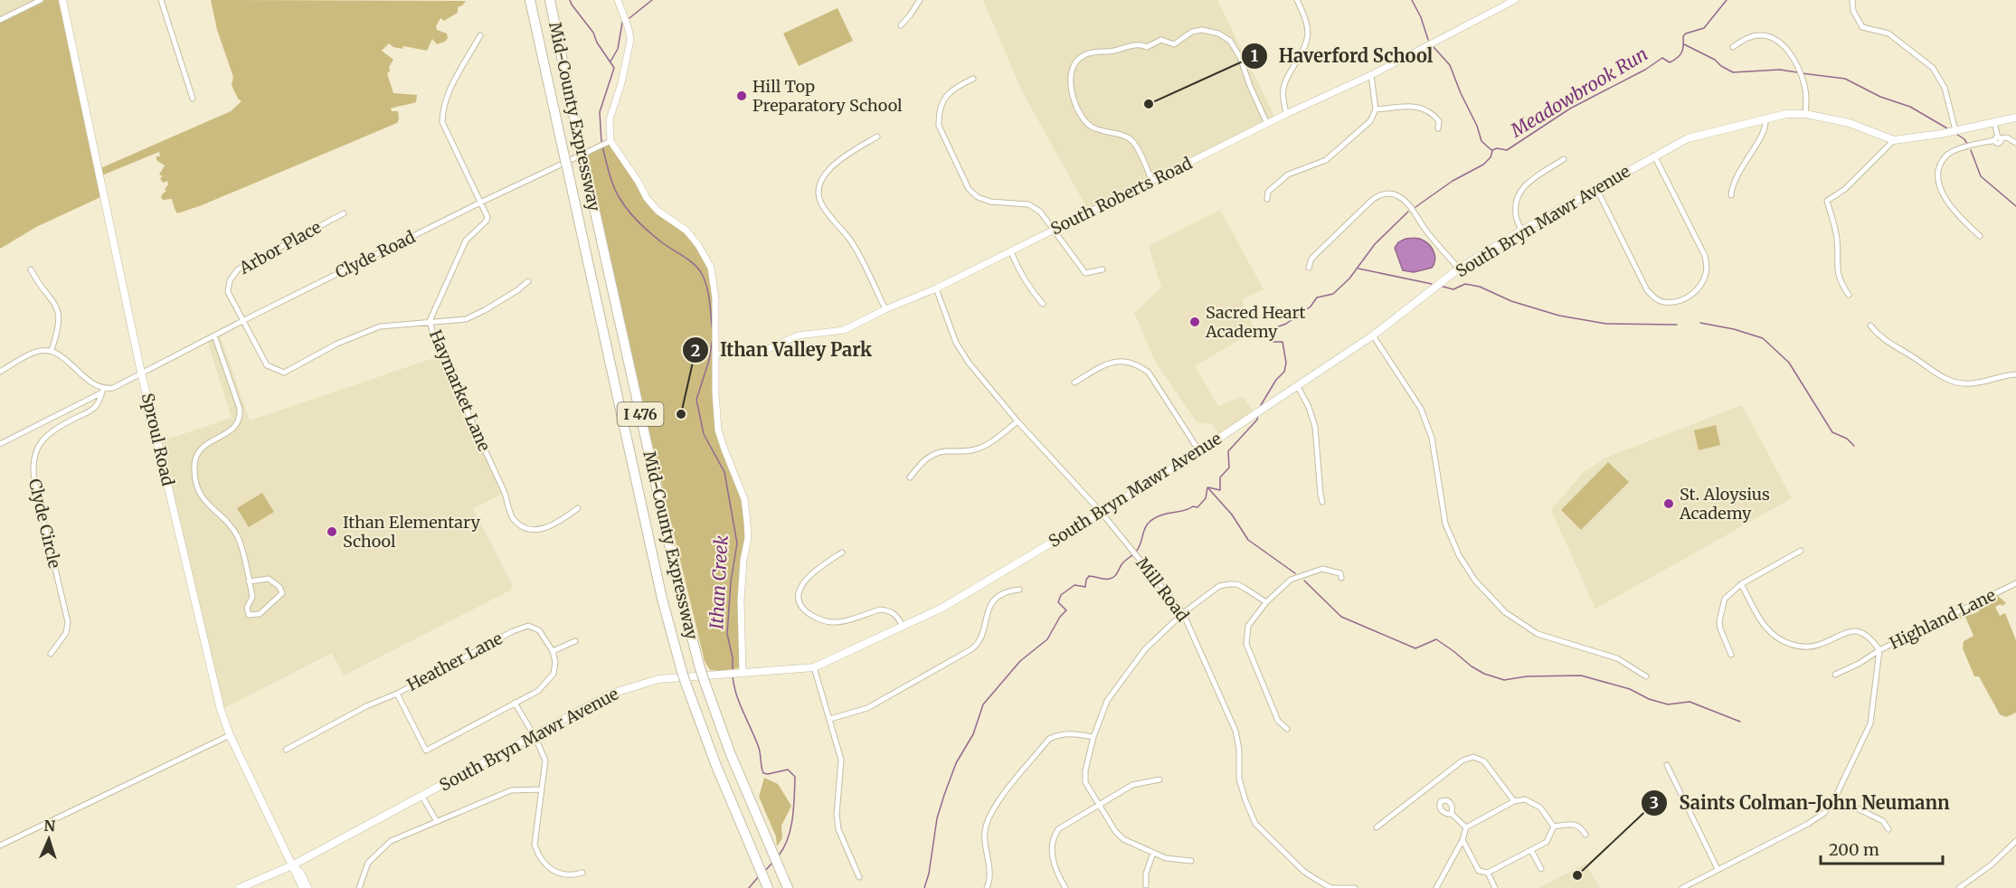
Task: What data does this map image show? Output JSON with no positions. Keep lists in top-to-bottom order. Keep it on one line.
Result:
{"streets":{"highway":["Mid-County Expressway","I 476"],"main road":["South Bryn Mawr Avenue","Sproul Road"],"street":["South Roberts Road","Arbor Place","Clyde Road","Haymarket Lane","Clyde Circle","Mill Road","Highland Lane","Heather Lane"]},"crossings":[["South Roberts Road","Mill Road"],["South Bryn Mawr Avenue","Sproul Road"],["South Bryn Mawr Avenue","Mill Road"],["Arbor Place","Clyde Road"],["Arbor Place","Haymarket Lane"],["Clyde Road","Haymarket Lane"],["Clyde Road","Sproul Road"],["Clyde Road","Clyde Circle"]],"water":["Meadowbrook Run","Ithan Creek"],"places":["Hill Top Preparatory School","Haverford School","Sacred Heart Academy","Ithan Valley Park","St. Aloysius Academy","Ithan Elementary School","Saints Colman-John Neumann"],"scale_bar":"200 m","north":"top"}
